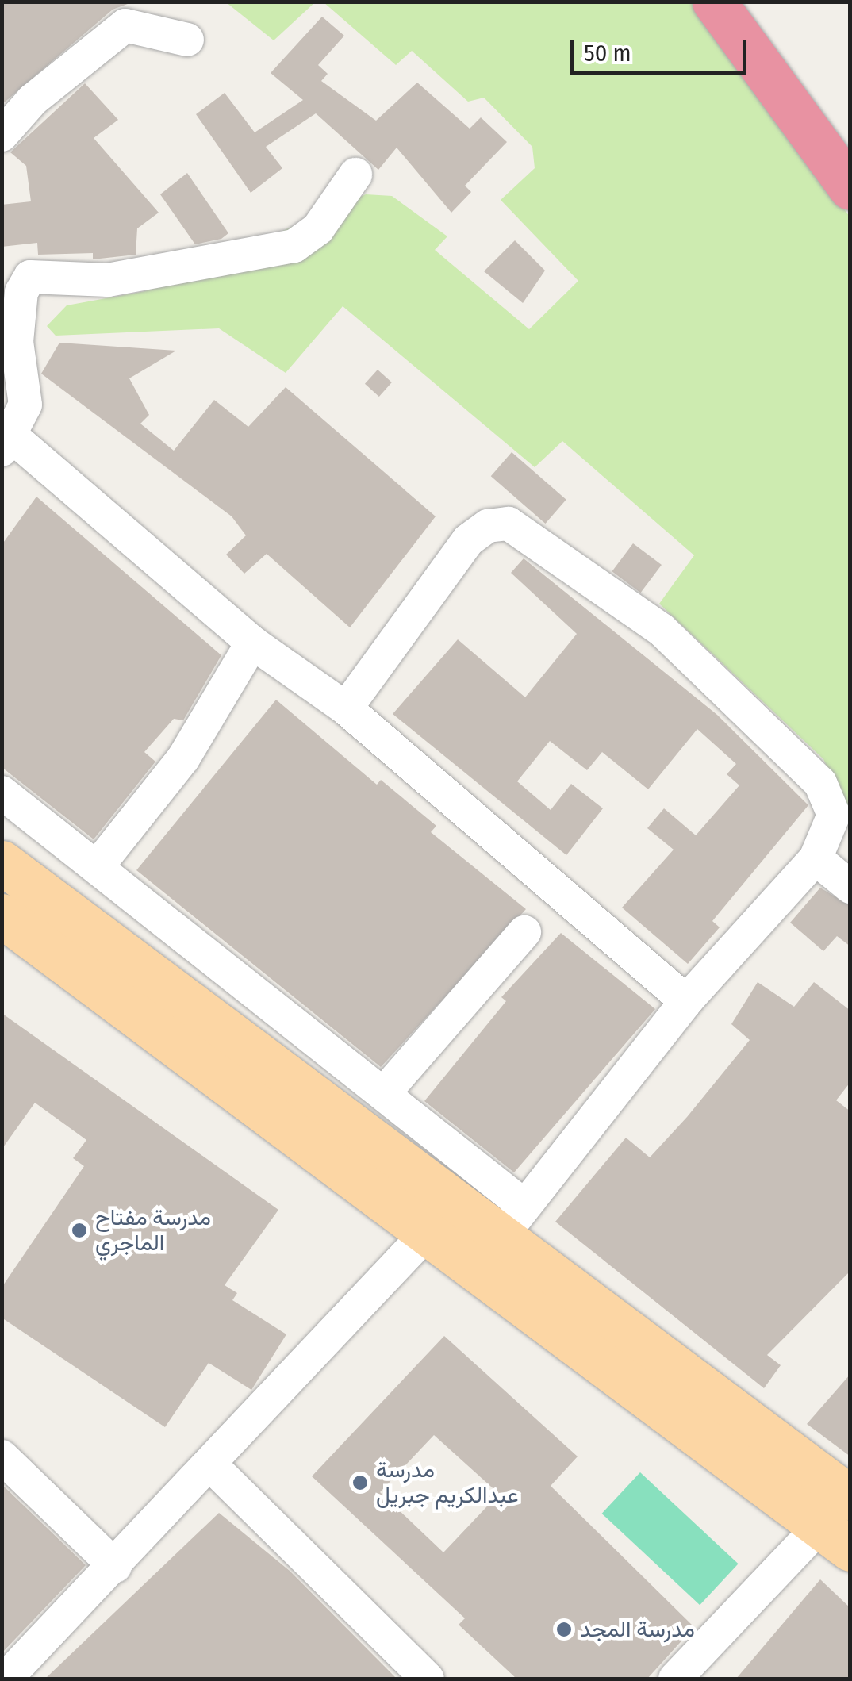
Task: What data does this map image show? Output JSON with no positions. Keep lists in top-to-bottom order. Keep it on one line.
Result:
{"places":["مدرسة مفتاح الماجري","مدرسة عبدالكريم جبريل","مدرسة المجد"],"scale_bar":"50 m"}
